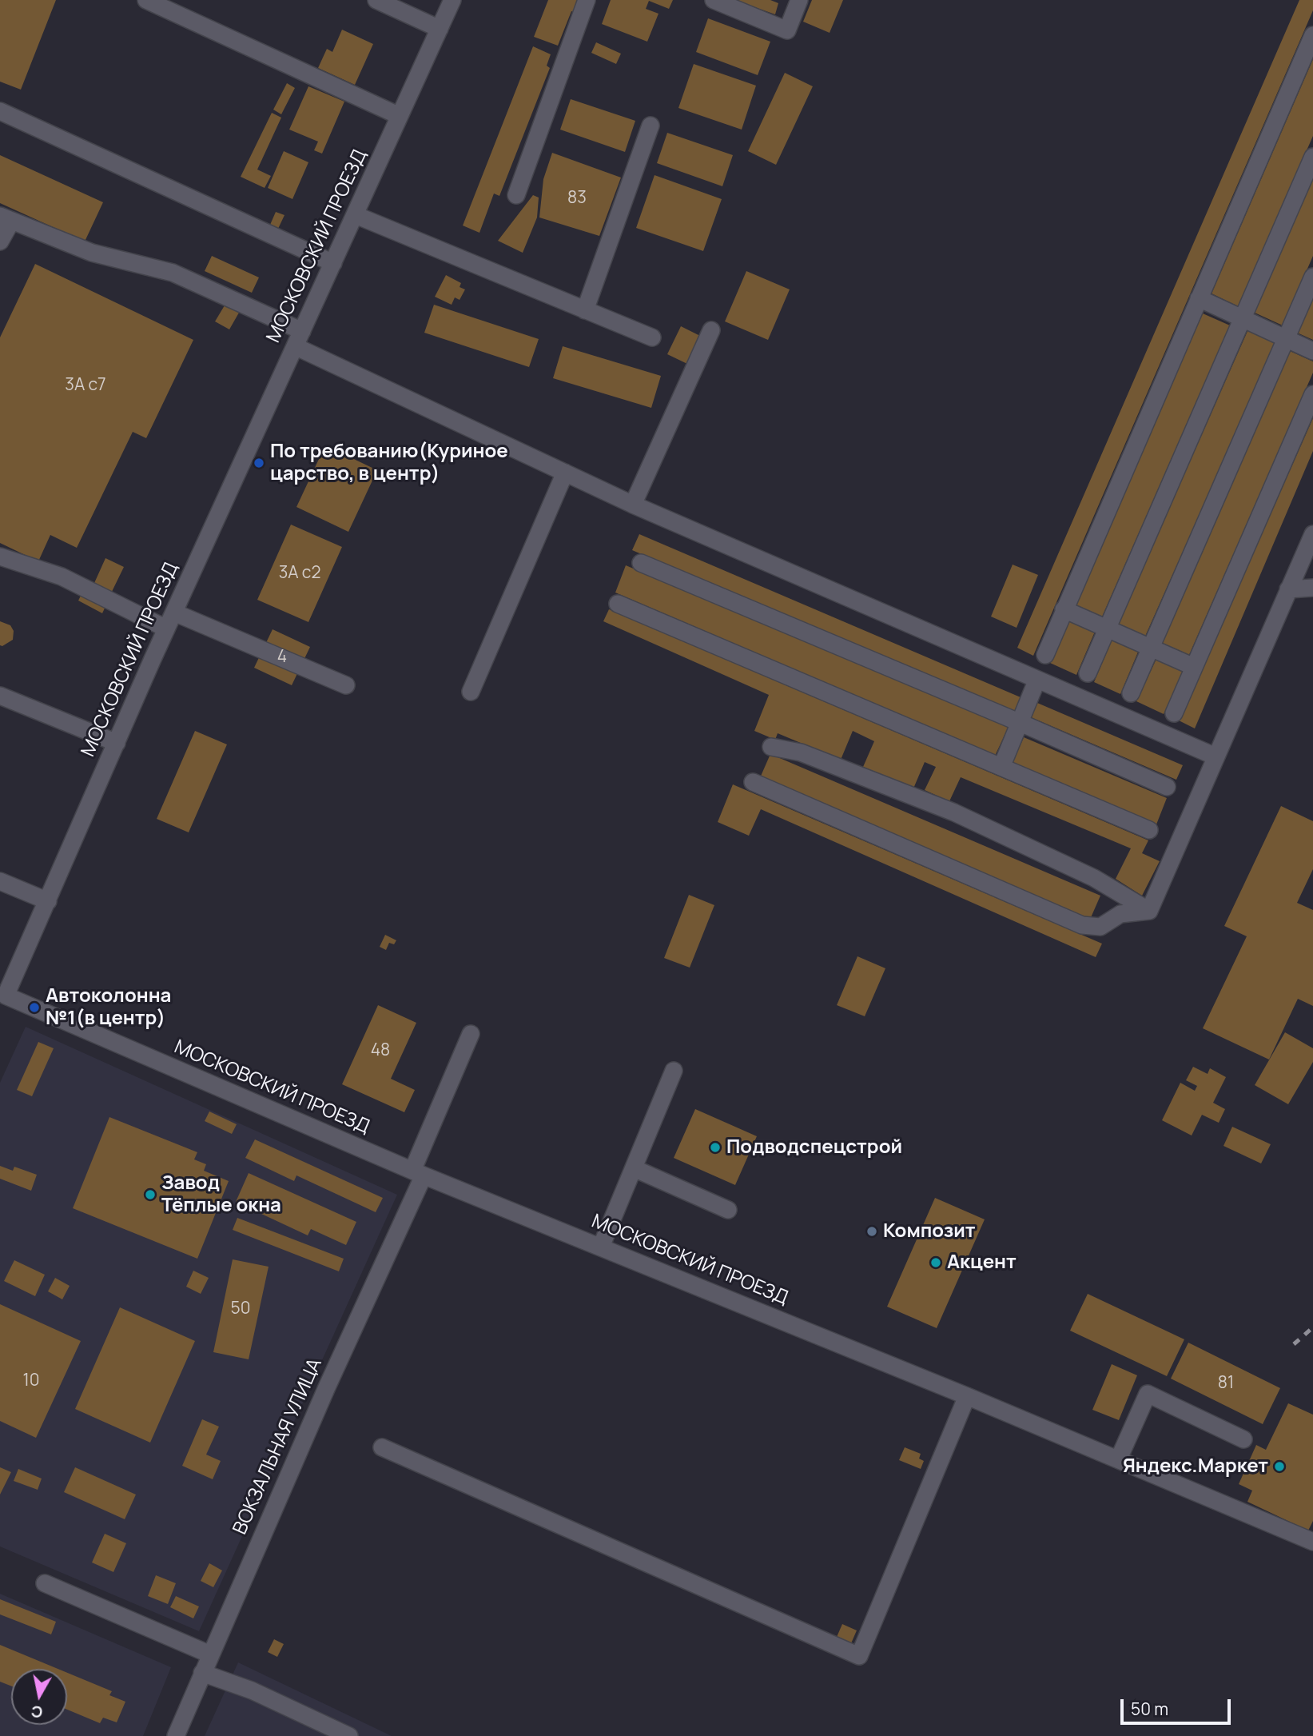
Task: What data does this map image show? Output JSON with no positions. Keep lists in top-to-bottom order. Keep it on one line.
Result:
{"streets":{"street":["МОСКОВСКИЙ ПРОЕЗД","ВОКЗАЛЬНАЯ УЛИЦА"]},"crossings":[["МОСКОВСКИЙ ПРОЕЗД","ВОКЗАЛЬНАЯ УЛИЦА"]],"places":["По требованию(Куриное царство, в центр)","Автоколонна №1(в центр)","Подводспецстрой","Завод Тёплые окна","Композит","Акцент","Яндекс.Маркет"],"house_numbers":["83","3А с7","3А с2","4","48","50","10","81"],"scale_bar":"50 m","north":"bottom"}
